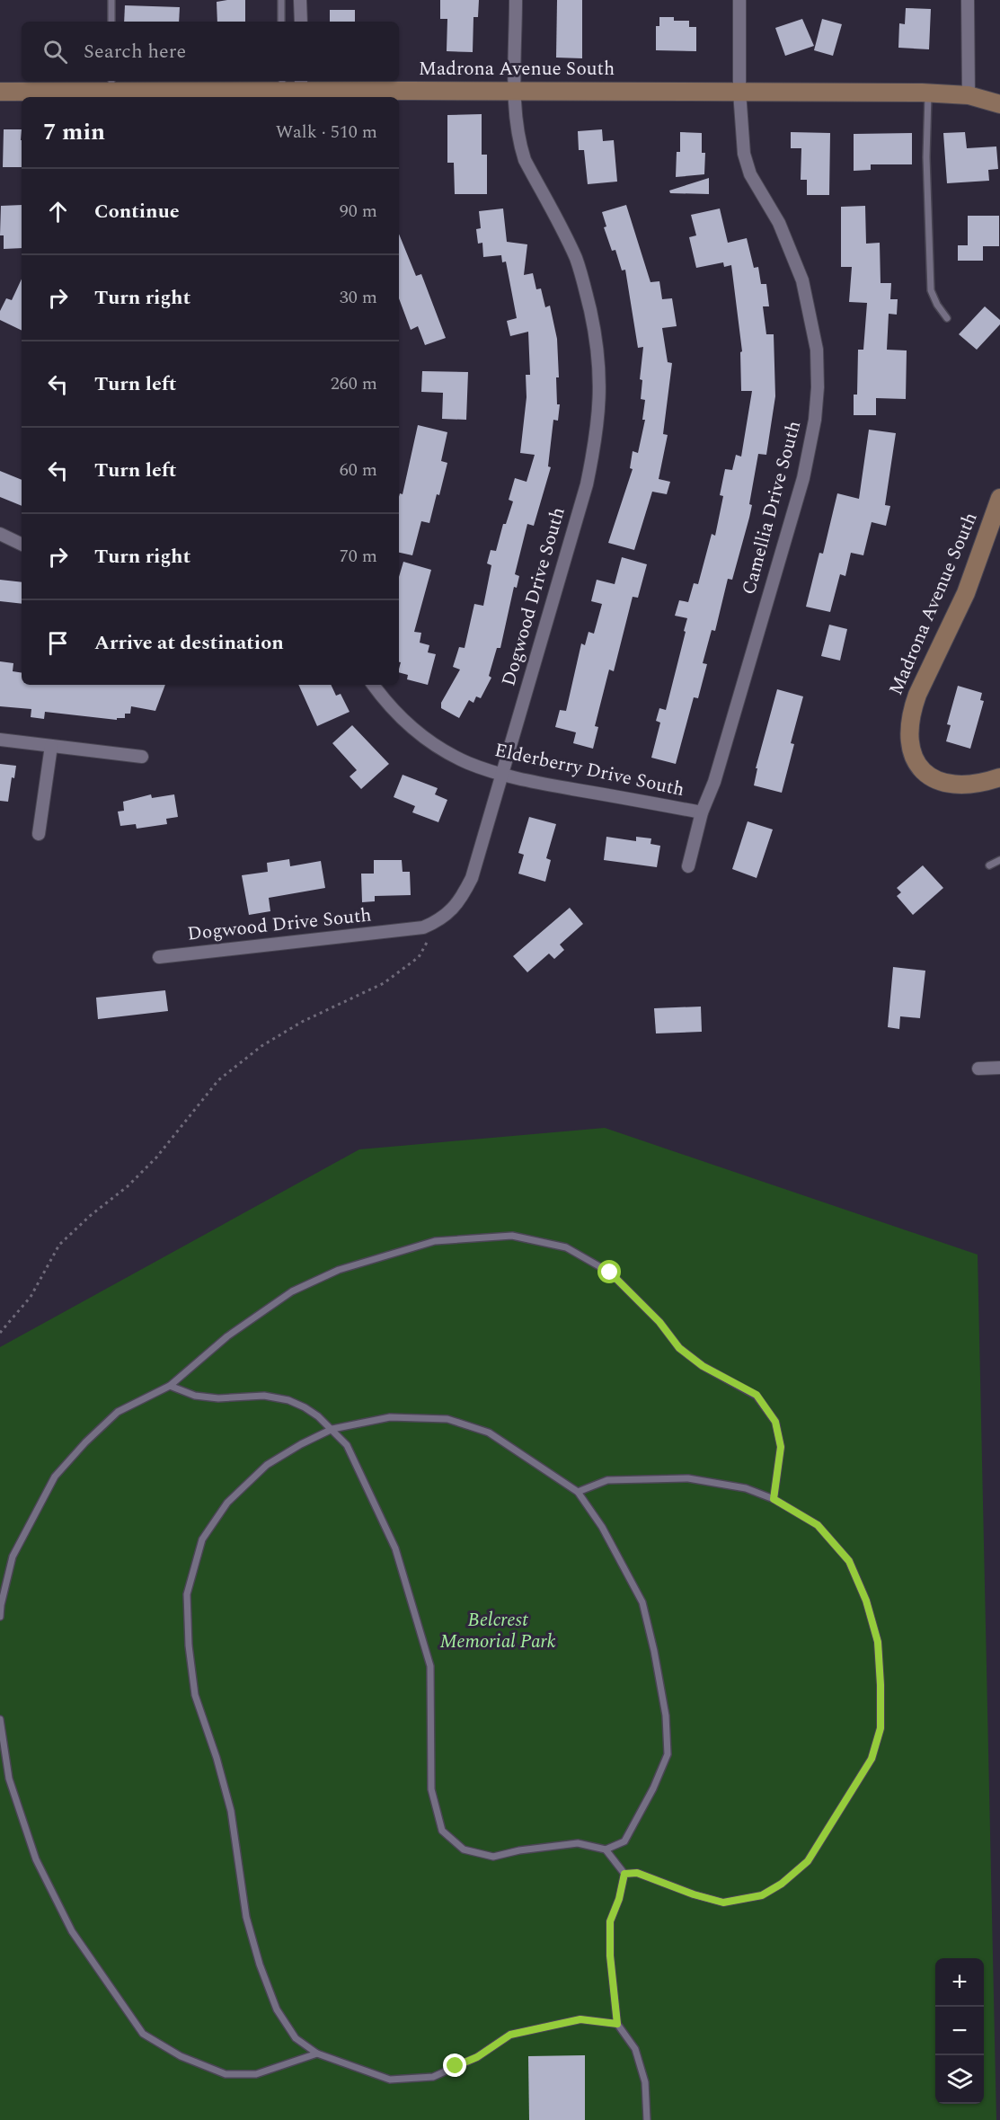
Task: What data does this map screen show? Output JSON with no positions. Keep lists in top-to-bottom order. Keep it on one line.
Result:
{"streets":{"main road":["Madrona Avenue South"],"street":["Camellia Drive South","Dogwood Drive South","Elderberry Drive South"]},"crossings":[["Madrona Avenue South","Camellia Drive South"],["Madrona Avenue South","Dogwood Drive South"],["Camellia Drive South","Elderberry Drive South"],["Dogwood Drive South","Elderberry Drive South"]],"parks":["Belcrest Memorial Park"],"page":{"search":"Search here","heading":["7 min","Walk · 510 m"],"list":[["Continue","90 m"],["Turn right","30 m"],["Turn left","260 m"],["Turn left","60 m"],["Turn right","70 m"],"Arrive at destination"],"map_buttons":["+","−"]}}
